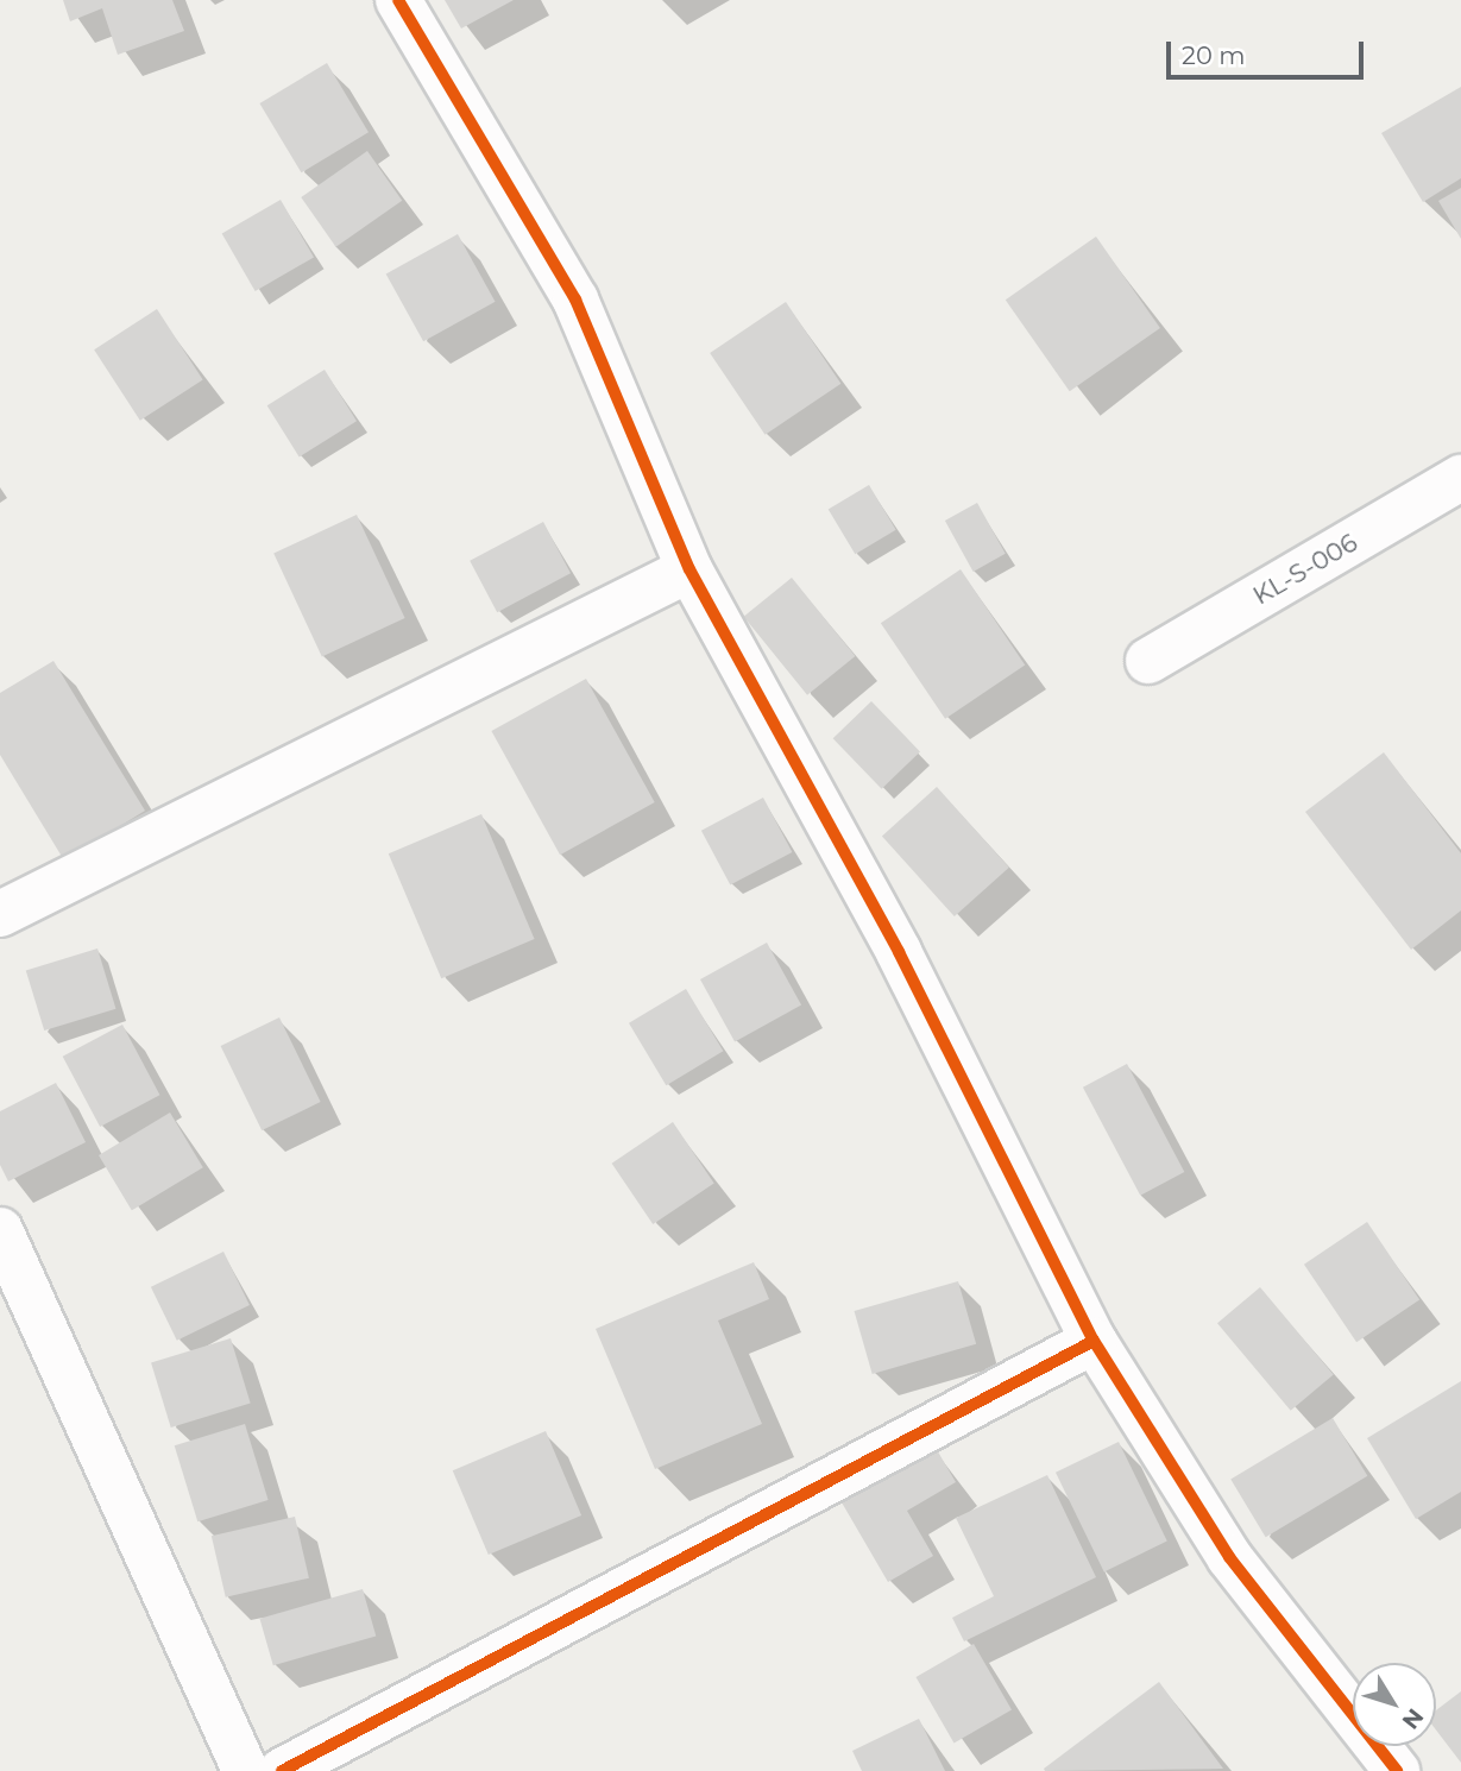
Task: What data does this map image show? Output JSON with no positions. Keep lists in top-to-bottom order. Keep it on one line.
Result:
{"streets":{"street":["KL-S-006"]},"scale_bar":"20 m","north":"bottom right"}
